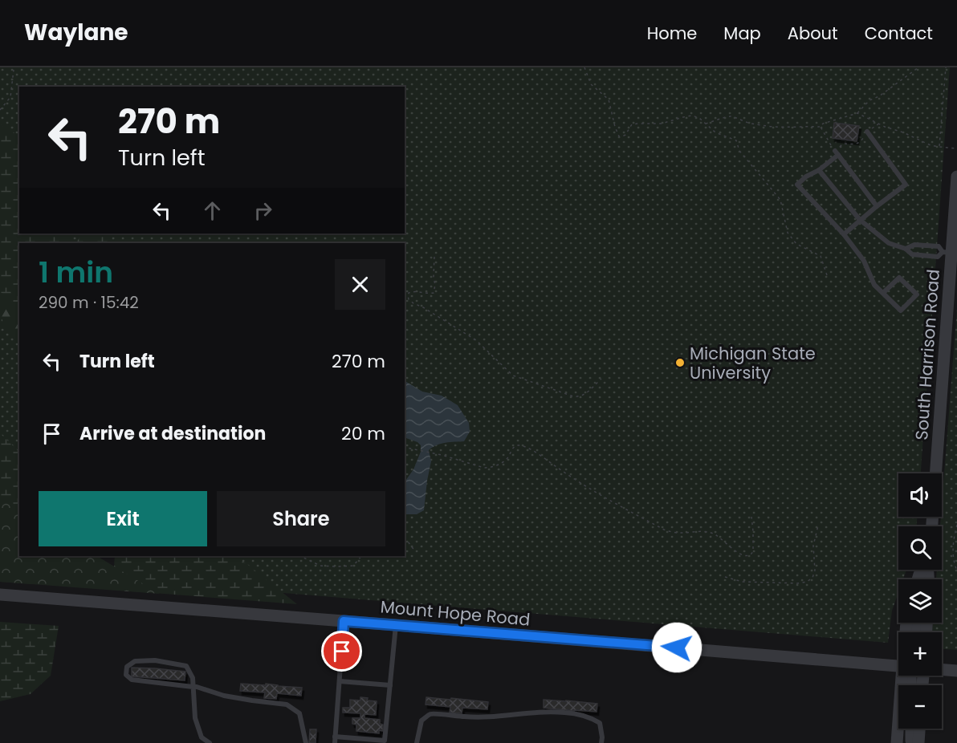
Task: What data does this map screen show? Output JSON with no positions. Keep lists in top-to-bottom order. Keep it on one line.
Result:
{"streets":{"street":["South Harrison Road","Mount Hope Road"]},"places":["Michigan State University"],"page":{"header":"Waylane","nav":["Home","Map","About","Contact"],"turn":["270 m","Turn left"],"heading":["1 min","290 m · 15:42"],"list":[{"name":"Turn left","value":"270 m"},{"name":"Arrive at destination","value":"20 m"}],"map_buttons":["+","−"],"buttons":["Exit","Share"]}}
